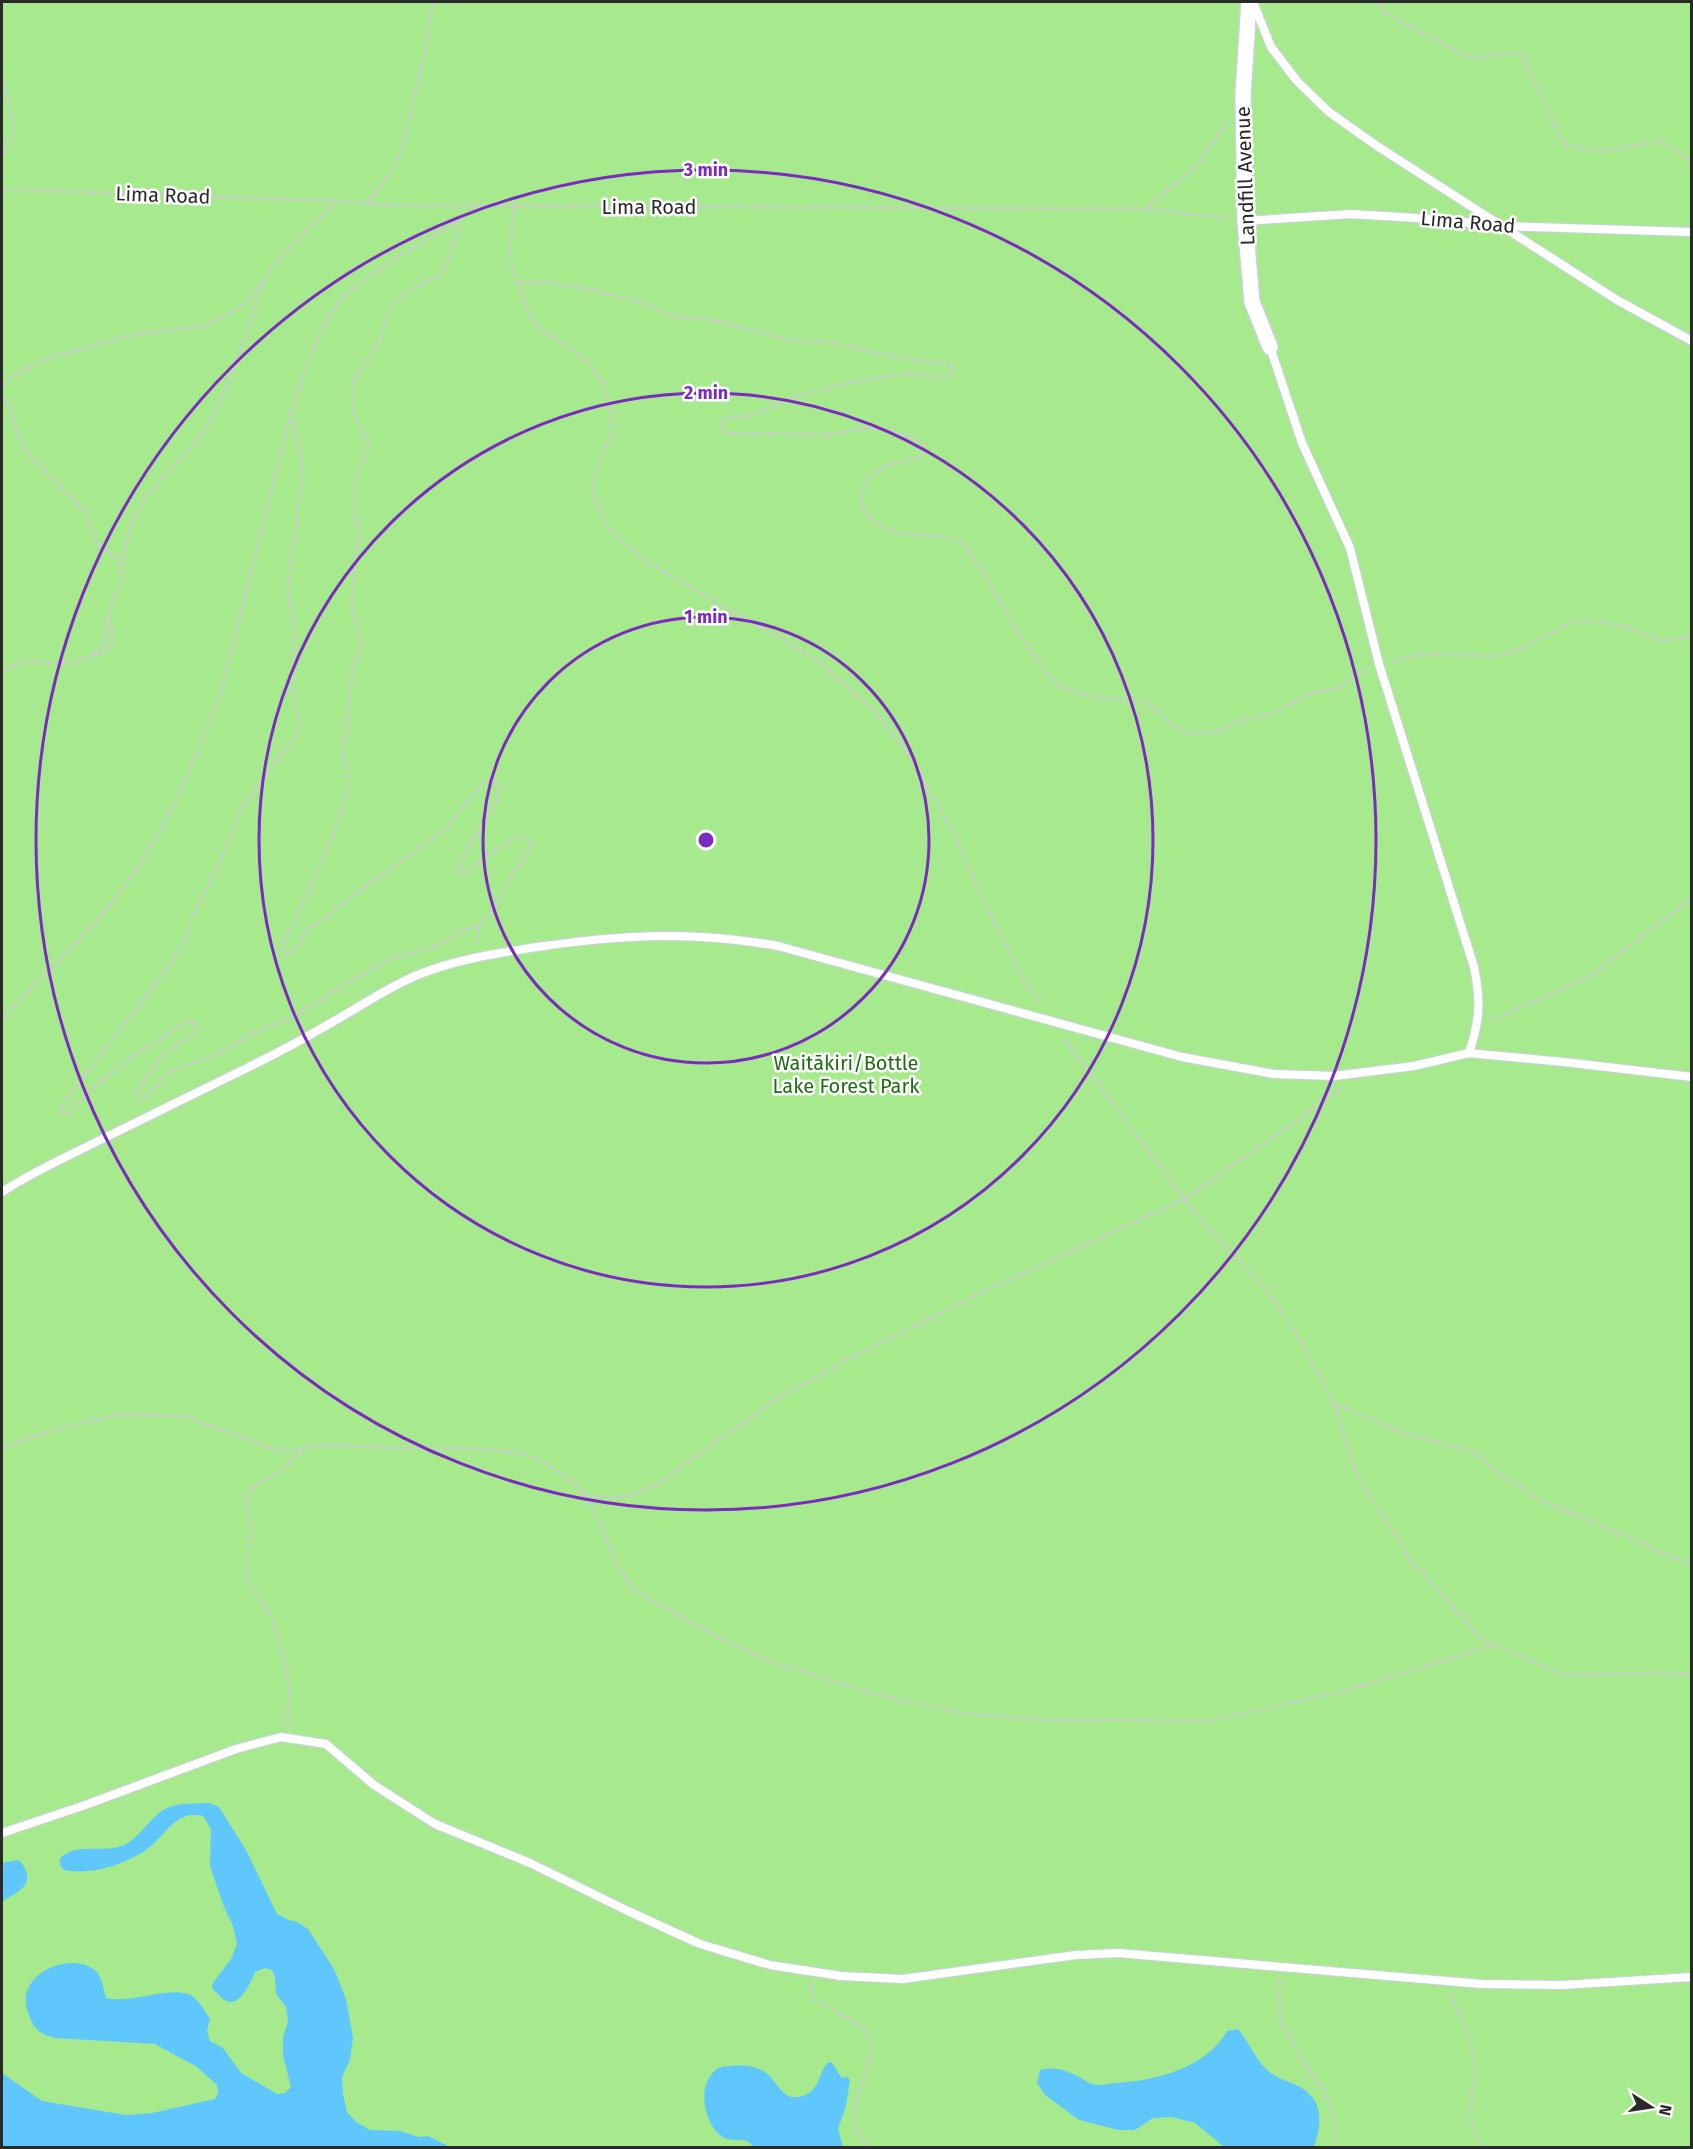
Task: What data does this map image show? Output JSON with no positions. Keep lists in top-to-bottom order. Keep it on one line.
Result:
{"streets":{"street":["Landfill Avenue"],"lane":["Lima Road"]},"crossings":[["Landfill Avenue","Lima Road"]],"parks":["Waitākiri/Bottle Lake Forest Park"],"north":"right","rings":["3 min","2 min","1 min"]}
